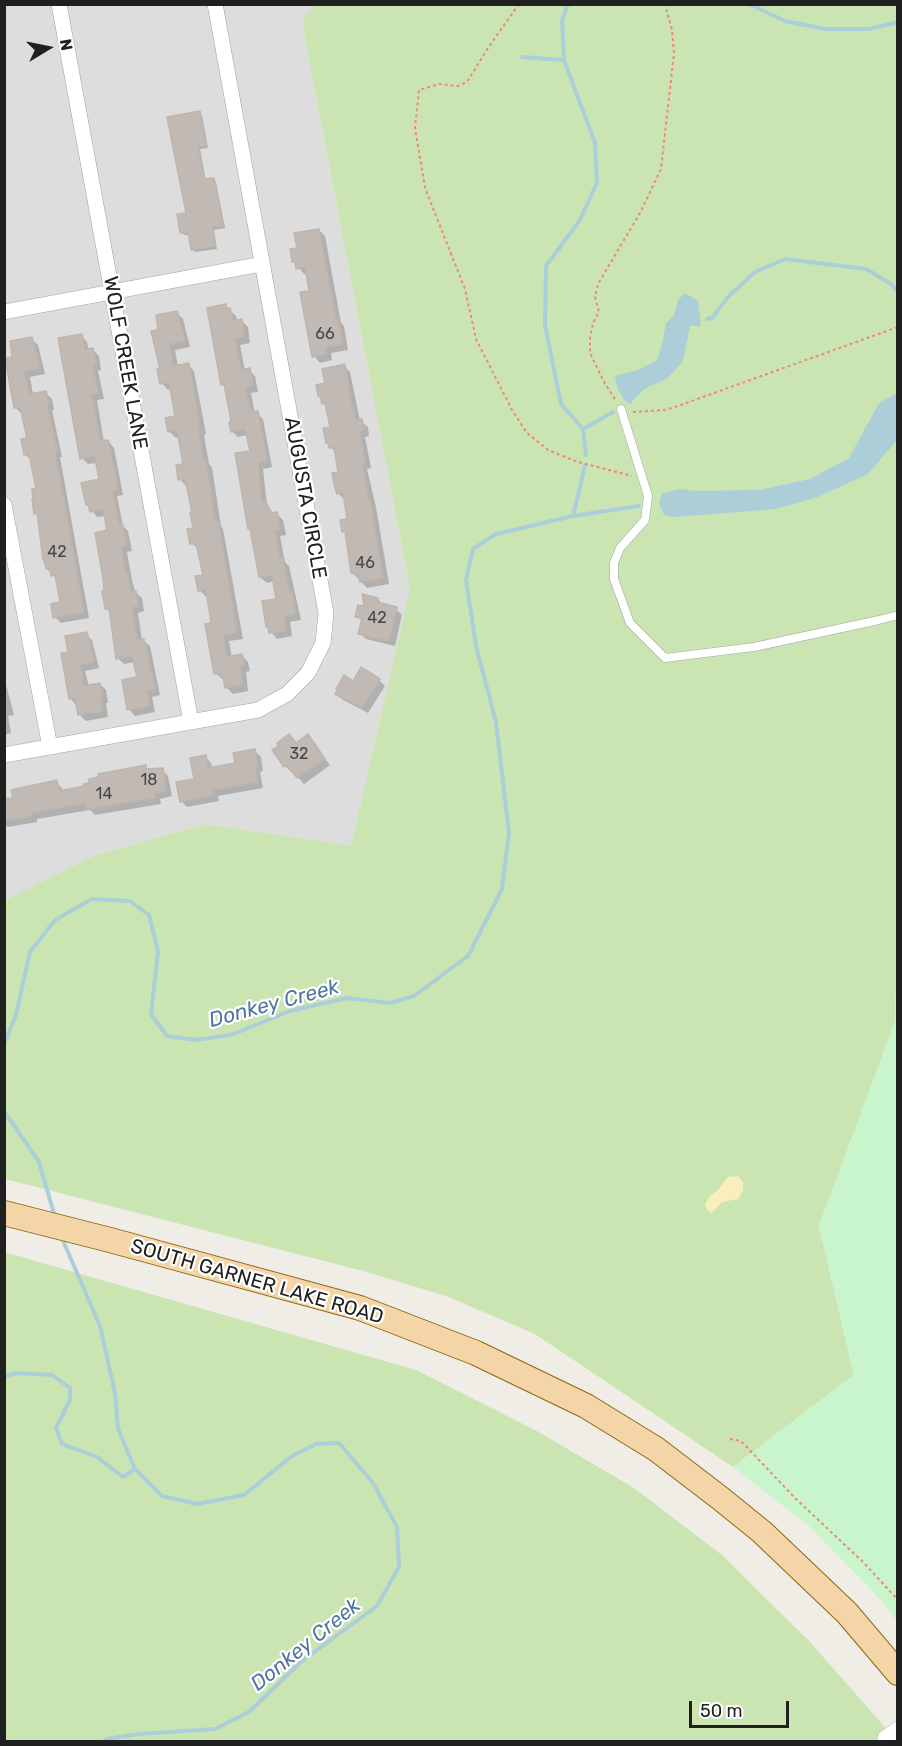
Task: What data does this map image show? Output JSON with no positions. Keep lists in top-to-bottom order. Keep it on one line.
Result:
{"streets":{"main road":["SOUTH GARNER LAKE ROAD"],"street":["WOLF CREEK LANE","AUGUSTA CIRCLE"]},"crossings":[["WOLF CREEK LANE","AUGUSTA CIRCLE"]],"water":["Donkey Creek"],"house_numbers":["66","42","46","42","32","18","14"],"scale_bar":"50 m","north":"right"}
